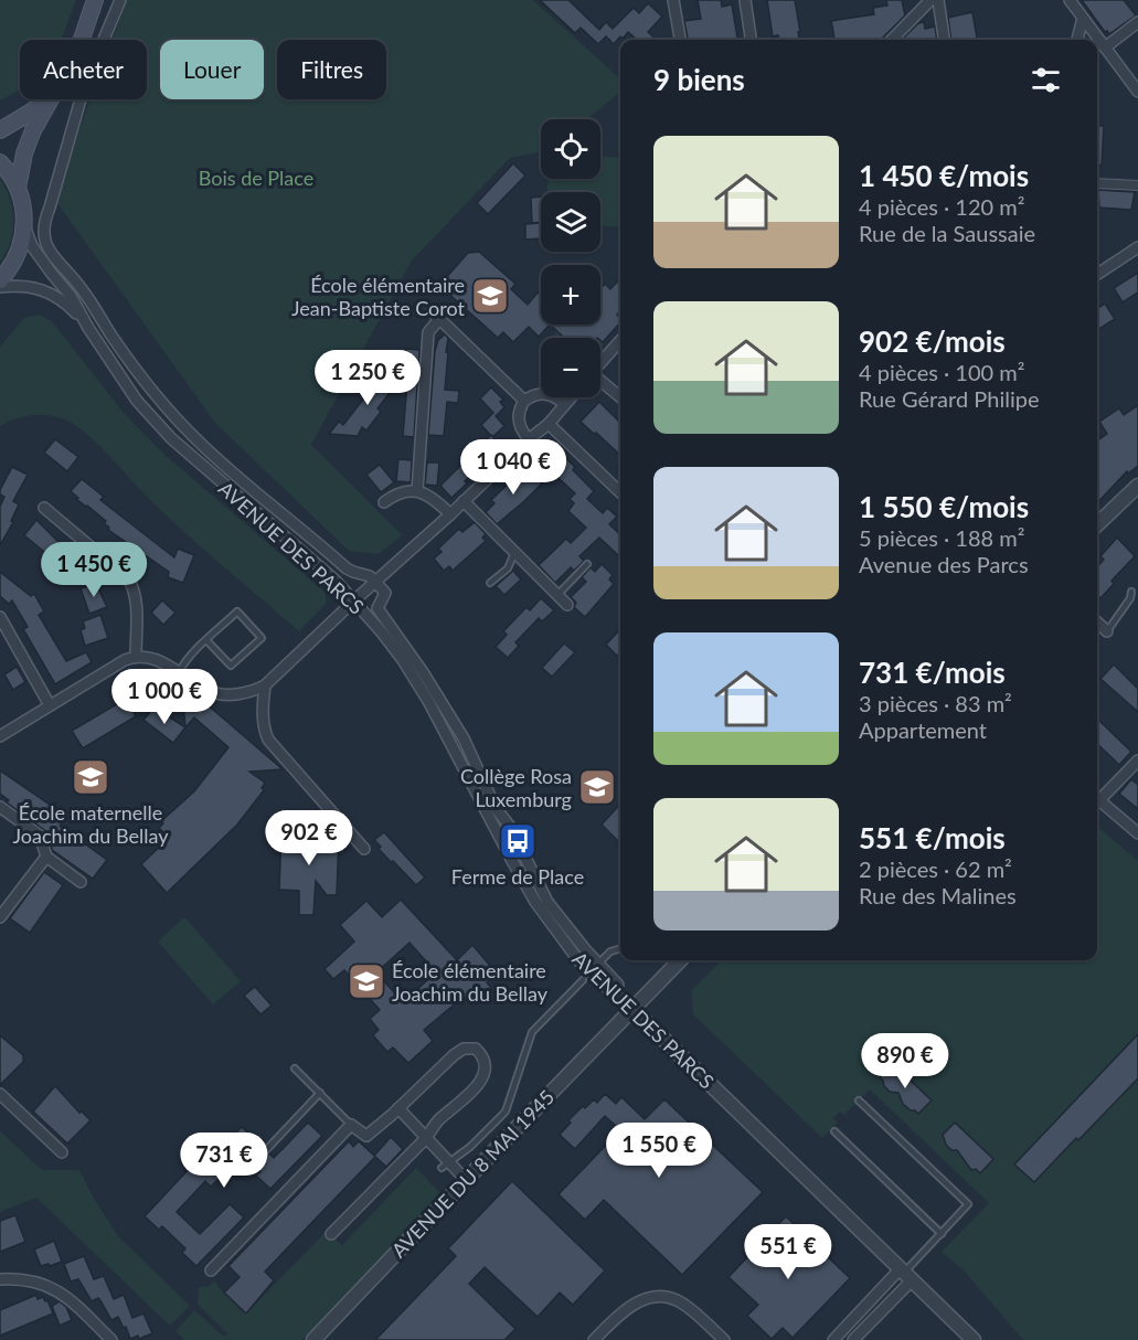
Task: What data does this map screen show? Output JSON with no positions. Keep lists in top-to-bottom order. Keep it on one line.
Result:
{"streets":{"street":["AVENUE DES PARCS","AVENUE DU 8 MAI 1945"]},"crossings":[["AVENUE DES PARCS","AVENUE DU 8 MAI 1945"]],"parks":["Bois de Place"],"places":{"school or university":["École élémentaire Jean-Baptiste Corot","École maternelle Joachim du Bellay","Collège Rosa Luxemburg","École élémentaire Joachim du Bellay"],"bus stop":["Ferme de Place"]},"page":{"chip":["Acheter","Louer","Filtres"],"heading":"9 biens","map_buttons":["+","−"],"list":[{"name":"1 450 €/mois","note":"4 pièces · 120 m² · Rue de la Saussaie"},{"name":"902 €/mois","note":"4 pièces · 100 m² · Rue Gérard Philipe"},{"name":"1 550 €/mois","note":"5 pièces · 188 m² · Avenue des Parcs"},{"name":"731 €/mois","note":"3 pièces · 83 m² · Appartement"},{"name":"551 €/mois","note":"2 pièces · 62 m² · Rue des Malines"}],"price":["1 250 €","1 040 €","1 450 €","1 000 €","902 €","890 €","1 550 €","731 €","551 €"]}}
